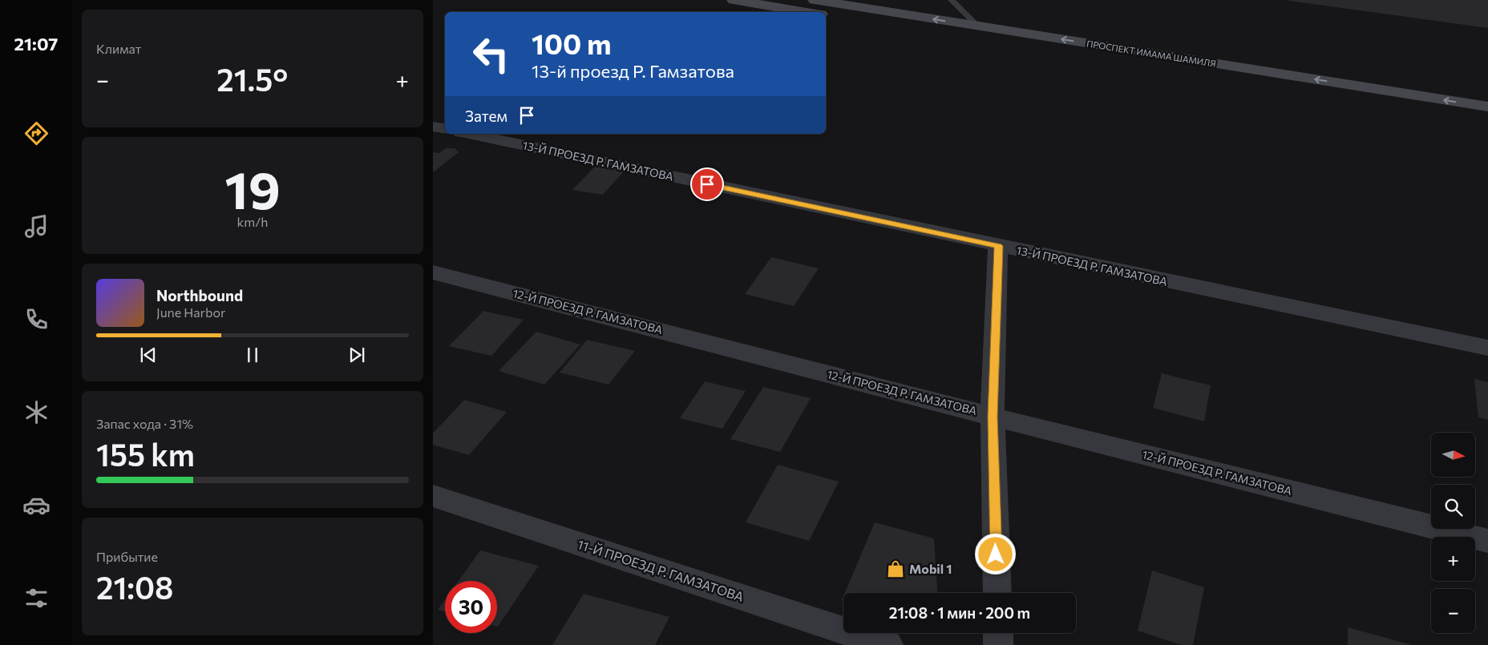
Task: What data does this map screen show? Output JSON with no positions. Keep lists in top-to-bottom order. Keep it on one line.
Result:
{"streets":{"main road":["ПРОСПЕКТ ИМАМА ШАМИЛЯ"],"street":["13-Й ПРОЕЗД Р. ГАМЗАТОВА","12-Й ПРОЕЗД Р. ГАМЗАТОВА","11-Й ПРОЕЗД Р. ГАМЗАТОВА"]},"places":{"shop":["Mobil 1"]},"north":"right","page":{"tabs":"21:07","tile":["Климат",["19","km/h"],["Запас хода · 31%","155 km"],["Прибытие","21:08"]],"turn":["100 m","13-й проезд Р. Гамзатова"],"heat":["−","21.5°","+"],"then":"Затем","song":["Northbound","June Harbor"],"map_buttons":["+","−"],"limit":"30","trip":"21:08 · 1 мин · 200 m"}}
